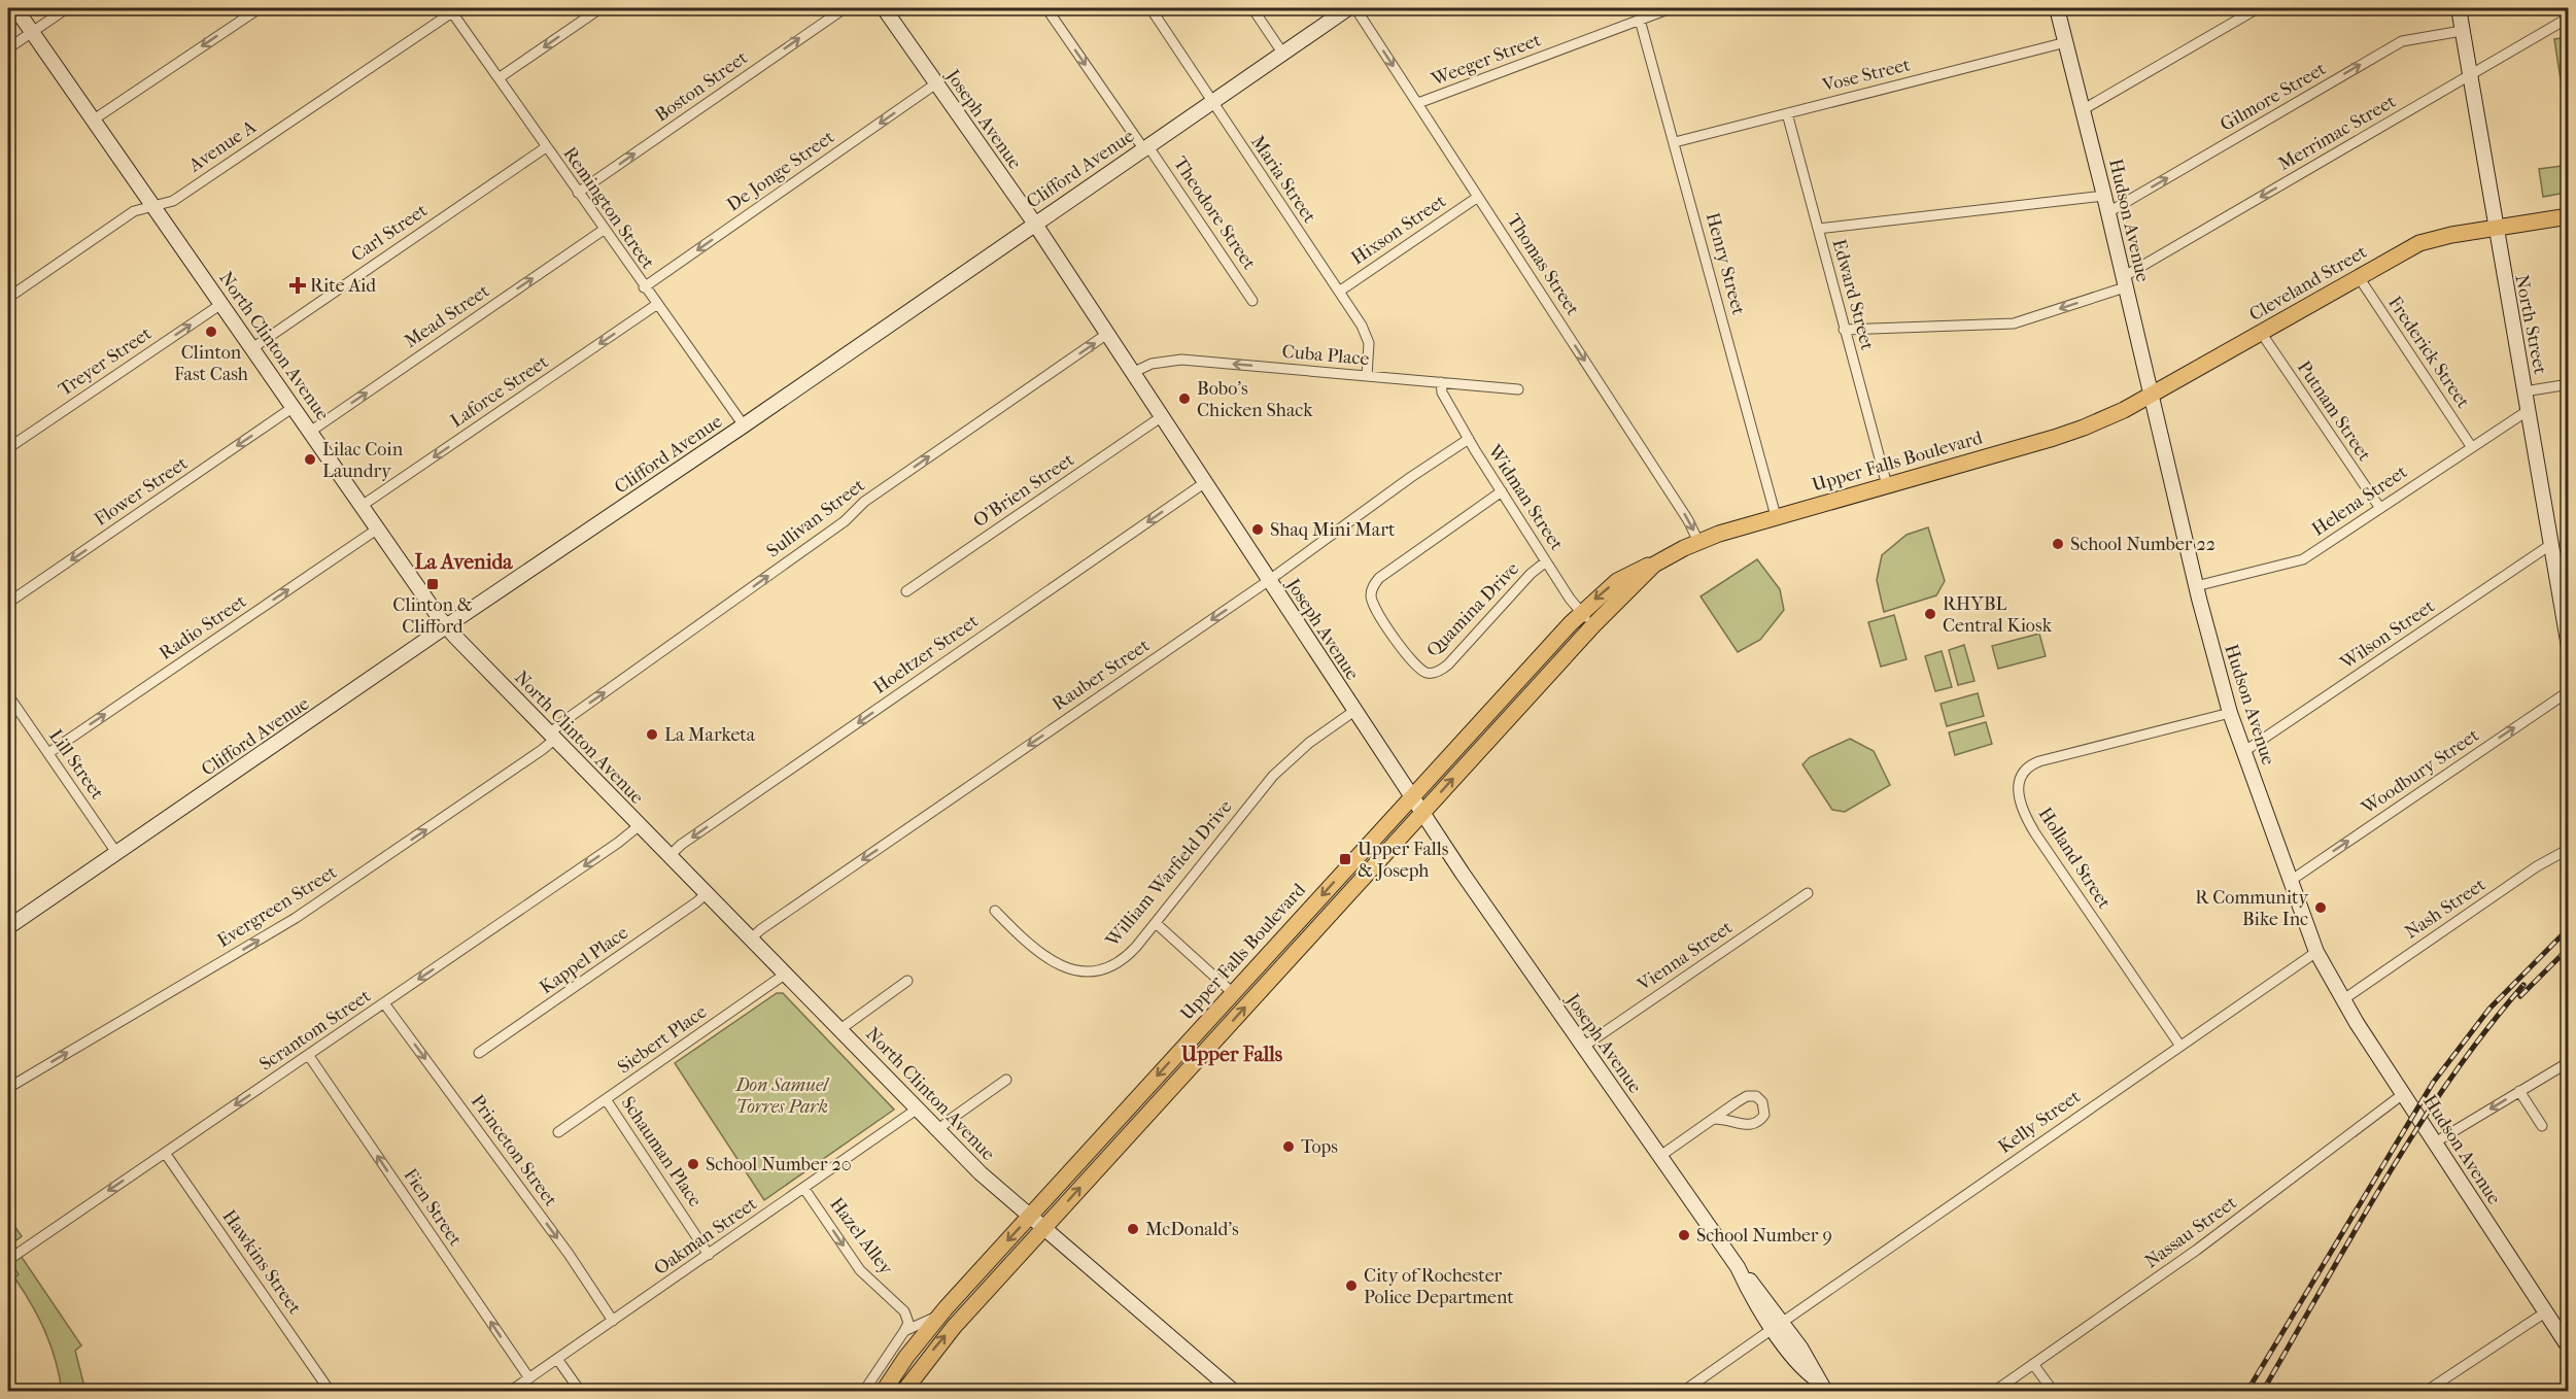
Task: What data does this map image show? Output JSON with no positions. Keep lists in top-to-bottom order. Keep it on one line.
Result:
{"streets":{"main road":["Joseph Avenue","Clifford Avenue","Hudson Avenue","Cleveland Street","North Street","North Clinton Avenue","Upper Falls Boulevard"],"street":["Weeger Street","Vose Street","Boston Street","Gilmore Street","Merrimac Street","Avenue A","De Jonge Street","Maria Street","Remington Street","Theodore Street","Hixson Street","Carl Street","Henry Street","Thomas Street","Edward Street","Mead Street","Frederick Street","Cuba Place","Treyer Street","Laforce Street","Putnam Street","O'Brien Street","Flower Street","Widman Street","Helena Street","Sullivan Street","Quamina Drive","Radio Street","Wilson Street","Hoeltzer Street","Rauber Street","Lill Street","Woodbury Street","Holland Street","William Warfield Drive","Evergreen Street","Nash Street","Vienna Street","Kappel Place","Scrantom Street","Siebert Place","Kelly Street","Princeton Street","Schauman Place","Fien Street","Nassau Street","Oakman Street","Hazel Alley","Hawkins Street"]},"crossings":[["Weeger Street","Henry Street"],["Weeger Street","Thomas Street"],["Vose Street","Hudson Avenue"],["Vose Street","Henry Street"],["Vose Street","Edward Street"],["Boston Street","Remington Street"],["Gilmore Street","Hudson Avenue"],["Gilmore Street","North Street"],["Joseph Avenue","Clifford Avenue"],["Joseph Avenue","De Jonge Street"],["Joseph Avenue","Cuba Place"],["Joseph Avenue","Upper Falls Boulevard"],["Joseph Avenue","O'Brien Street"],["Joseph Avenue","Sullivan Street"],["Joseph Avenue","Hoeltzer Street"],["Joseph Avenue","Rauber Street"],["Joseph Avenue","William Warfield Drive"],["Joseph Avenue","Vienna Street"],["Joseph Avenue","Kelly Street"],["Merrimac Street","Hudson Avenue"],["Merrimac Street","Edward Street"],["Merrimac Street","North Street"],["Avenue A","Remington Street"],["Avenue A","North Clinton Avenue"],["Clifford Avenue","Maria Street"],["Clifford Avenue","Remington Street"],["Clifford Avenue","Theodore Street"],["Clifford Avenue","North Clinton Avenue"],["Clifford Avenue","Lill Street"],["De Jonge Street","Remington Street"],["Maria Street","Hixson Street"],["Maria Street","Cuba Place"],["Remington Street","Carl Street"],["Remington Street","Mead Street"],["Remington Street","Laforce Street"],["Hudson Avenue","Cleveland Street"],["Hudson Avenue","Upper Falls Boulevard"],["Hudson Avenue","Helena Street"],["Hudson Avenue","Wilson Street"],["Hudson Avenue","Woodbury Street"],["Hudson Avenue","Holland Street"],["Hudson Avenue","Nash Street"],["Hudson Avenue","Kelly Street"],["Hudson Avenue","Nassau Street"],["Hixson Street","Thomas Street"],["Carl Street","North Clinton Avenue"],["Henry Street","Upper Falls Boulevard"],["Thomas Street","Upper Falls Boulevard"],["Cleveland Street","North Street"],["Cleveland Street","Frederick Street"],["Cleveland Street","Putnam Street"],["Cleveland Street","Upper Falls Boulevard"],["Edward Street","Upper Falls Boulevard"],["Mead Street","North Clinton Avenue"],["North Street","Helena Street"],["North Street","Wilson Street"],["North Clinton Avenue","Treyer Street"],["North Clinton Avenue","Laforce Street"],["North Clinton Avenue","Upper Falls Boulevard"],["North Clinton Avenue","Flower Street"],["North Clinton Avenue","Sullivan Street"],["North Clinton Avenue","Radio Street"],["North Clinton Avenue","Hoeltzer Street"],["North Clinton Avenue","Rauber Street"],["North Clinton Avenue","Evergreen Street"],["North Clinton Avenue","Kappel Place"],["North Clinton Avenue","Scrantom Street"],["North Clinton Avenue","Siebert Place"],["North Clinton Avenue","Oakman Street"],["Frederick Street","Helena Street"],["Cuba Place","Widman Street"],["Putnam Street","Helena Street"],["Upper Falls Boulevard","Widman Street"],["Widman Street","Quamina Drive"],["Widman Street","Rauber Street"],["Sullivan Street","Evergreen Street"],["Radio Street","Lill Street"],["Holland Street","Kelly Street"],["Scrantom Street","Princeton Street"],["Scrantom Street","Fien Street"],["Scrantom Street","Hawkins Street"],["Siebert Place","Schauman Place"],["Princeton Street","Oakman Street"],["Schauman Place","Oakman Street"],["Fien Street","Oakman Street"],["Oakman Street","Hazel Alley"]],"one_way":["Boston Street","Gilmore Street","Merrimac Street","De Jonge Street","Theodore Street","Thomas Street","Mead Street","Cuba Place","Treyer Street","Laforce Street","Flower Street","Sullivan Street","Radio Street","Hoeltzer Street","Rauber Street","Woodbury Street","Evergreen Street","Scrantom Street","Princeton Street","Fien Street","Hazel Alley"],"districts":["La Avenida","Upper Falls"],"parks":["Don Samuel Torres Park"],"places":{"health":["Rite Aid"],"other":["Clinton Fast Cash","Bobo's Chicken Shack","Lilac Coin Laundry","Shaq Mini Mart","School Number 22","RHYBL Central Kiosk","La Marketa","R Community Bike Inc","Tops","School Number 20","McDonald's","School Number 9","City of Rochester Police Department"],"transit":["Clinton & Clifford","Upper Falls & Joseph"]}}
